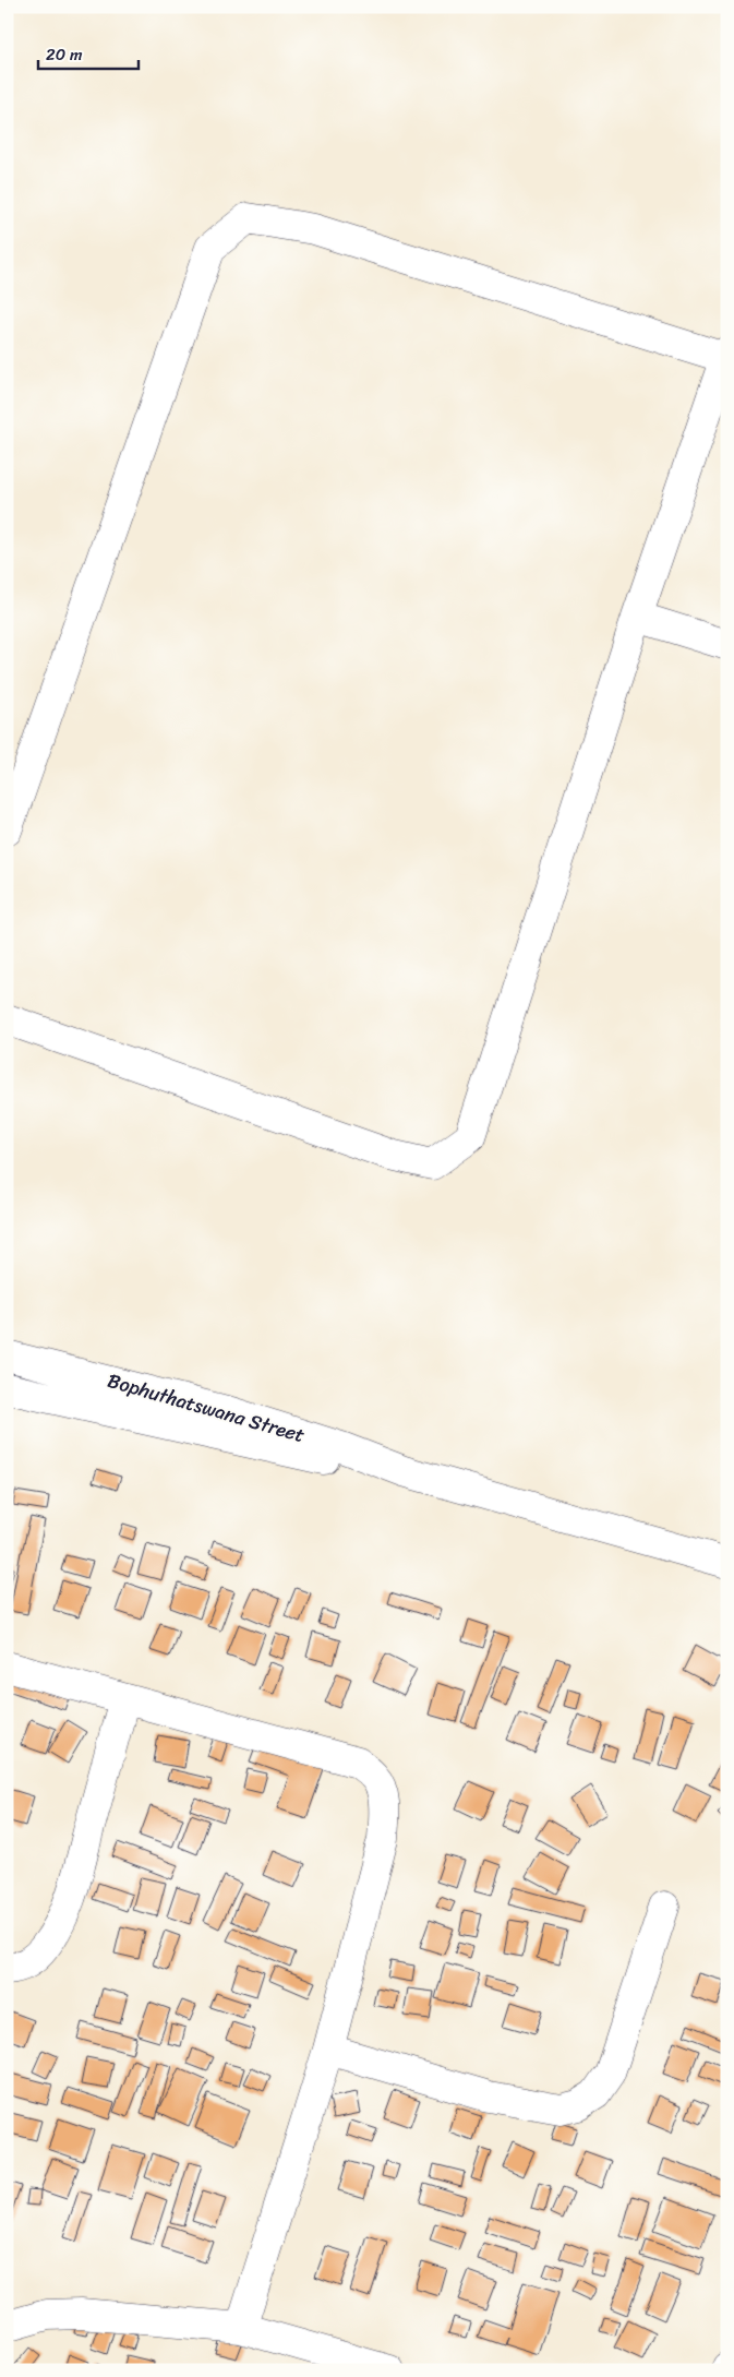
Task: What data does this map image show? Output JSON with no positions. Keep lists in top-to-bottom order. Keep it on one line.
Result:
{"streets":{"street":["Bophuthatswana Street"]},"scale_bar":"20 m"}
